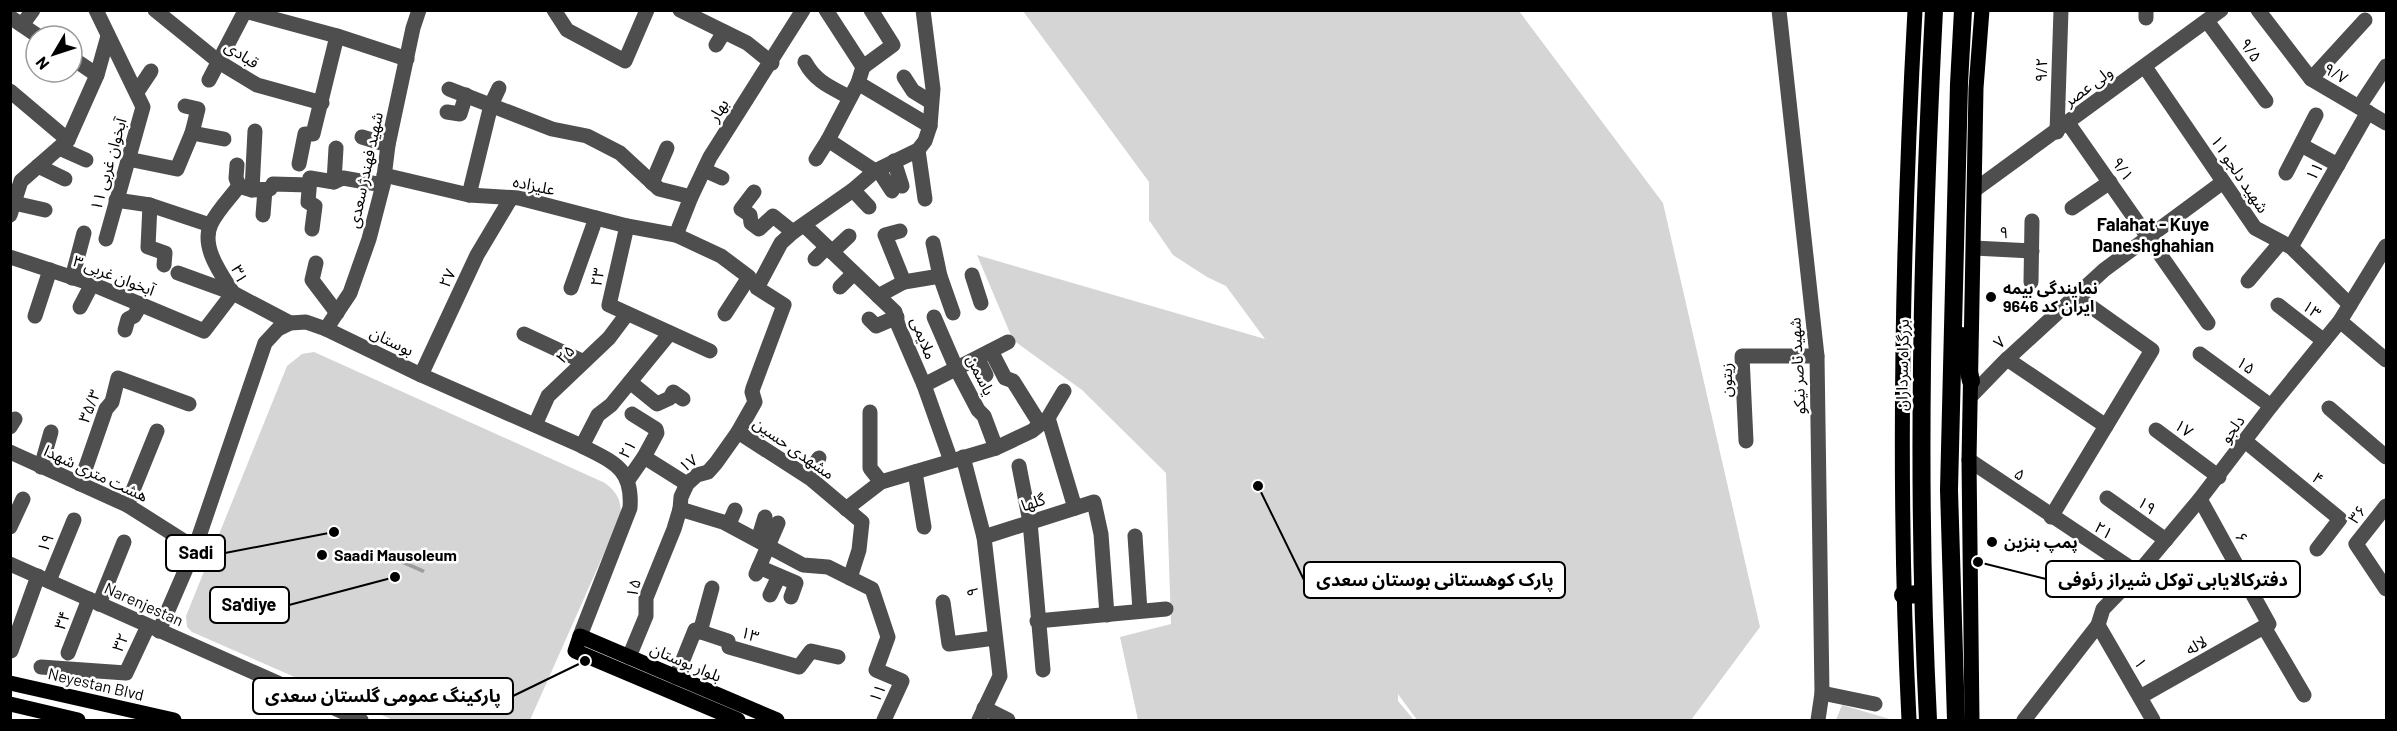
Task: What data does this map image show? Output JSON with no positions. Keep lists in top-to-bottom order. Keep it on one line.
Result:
{"streets":{"highway":["بزرگراه سرداران"],"main road":["بلوار بوستان","Neyestan Blvd"],"street":["۹/۵","قبادی","۹/۲","۹/۷","ولی عصر","بهار","آبخوان غربی ۱۱","۹/۱","شهید فهندژ سعدی","۱۱","شهید دلجو ۱۱","علیزاده","۹","۳۱","آبخوان غربی ۳","۲۳","۲۷","۱۳","ملایمی","بوستان","۷","۲۵","۱۵","شهید ناصر نیکو","یاسمن","زیتون","۳۵/۳","۱۷","دلجو","مشهدی حسین","۲۱","هشت متری شهدا","۵","۴","گلها","۱۹","۳۶","۶","Narenjestan","۳۴","۳۲","لاله","۱"]},"crossings":[["۹/۵","ولی عصر"],["۹/۲","ولی عصر"],["۹/۲","۹/۱"],["۹/۷","۱۱"],["ولی عصر","۹/۱"],["ولی عصر","شهید دلجو ۱۱"],["بهار","علیزاده"],["۹/۱","۷"],["شهید فهندژ سعدی","علیزاده"],["شهید فهندژ سعدی","بوستان"],["۱۱","شهید دلجو ۱۱"],["۱۱","مشهدی حسین"],["شهید دلجو ۱۱","۷"],["شهید دلجو ۱۱","دلجو"],["علیزاده","۲۳"],["علیزاده","۲۷"],["۹","ملایمی"],["۹","گلها"],["۳۱","آبخوان غربی ۳"],["۳۱","بوستان"],["۲۳","۲۵"],["۲۷","بوستان"],["۱۳","دلجو"],["ملایمی","مشهدی حسین"],["بوستان","۲۵"],["بوستان","۲۱"],["۱۵","۱۷"],["۱۵","دلجو"],["۱۵","بلوار بوستان"],["شهید ناصر نیکو","زیتون"],["۳۵/۳","هشت متری شهدا"],["۱۷","دلجو"],["۱۷","مشهدی حسین"],["دلجو","۲۱"],["دلجو","۴"],["دلجو","۱۹"],["دلجو","۶"],["دلجو","۱"],["۲۱","۵"],["۱۹","Narenjestan"],["۶","لاله"],["Narenjestan","۳۴"],["Narenjestan","۳۲"],["لاله","۱"]],"districts":["Falahat - Kuye Daneshghahian"],"places":["نمایندگی بیمه ایران کد 9646","پارک کوهستانی بوستان سعدی","Sadi","پمپ بنزین","Saadi Mausoleum","دفترکالایابی توکل شیراز رئوفی","Sa'diye","پارکینگ عمومی گلستان سعدی"],"north":"bottom left"}
